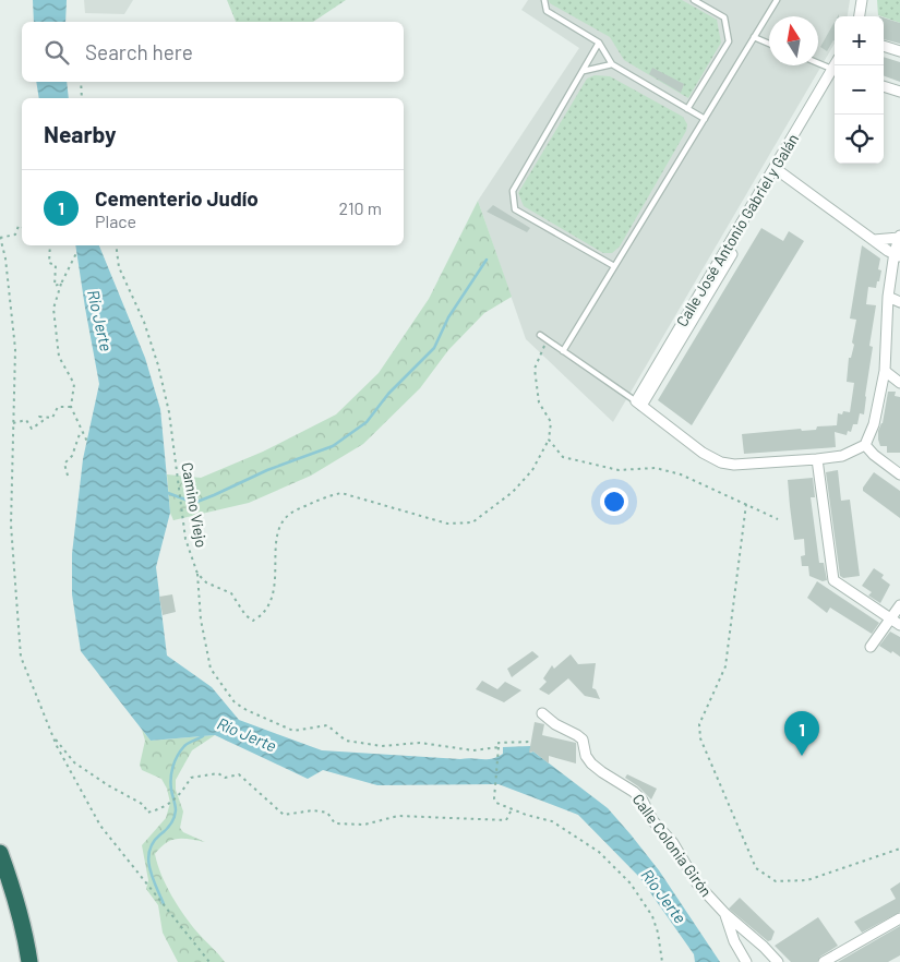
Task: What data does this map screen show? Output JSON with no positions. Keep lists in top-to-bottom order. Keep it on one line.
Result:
{"streets":{"street":["Calle José Antonio Gabriel y Galán","Calle Colonia Girón"],"path":["Camino Viejo"]},"water":["Río Jerte"],"north":"top","page":{"map_buttons":["+","−"],"search":"Search here","heading":"Nearby","list":[{"mark":"1","name":"Cementerio Judío","note":"Place","value":"210 m"}],"pins":"1"}}
